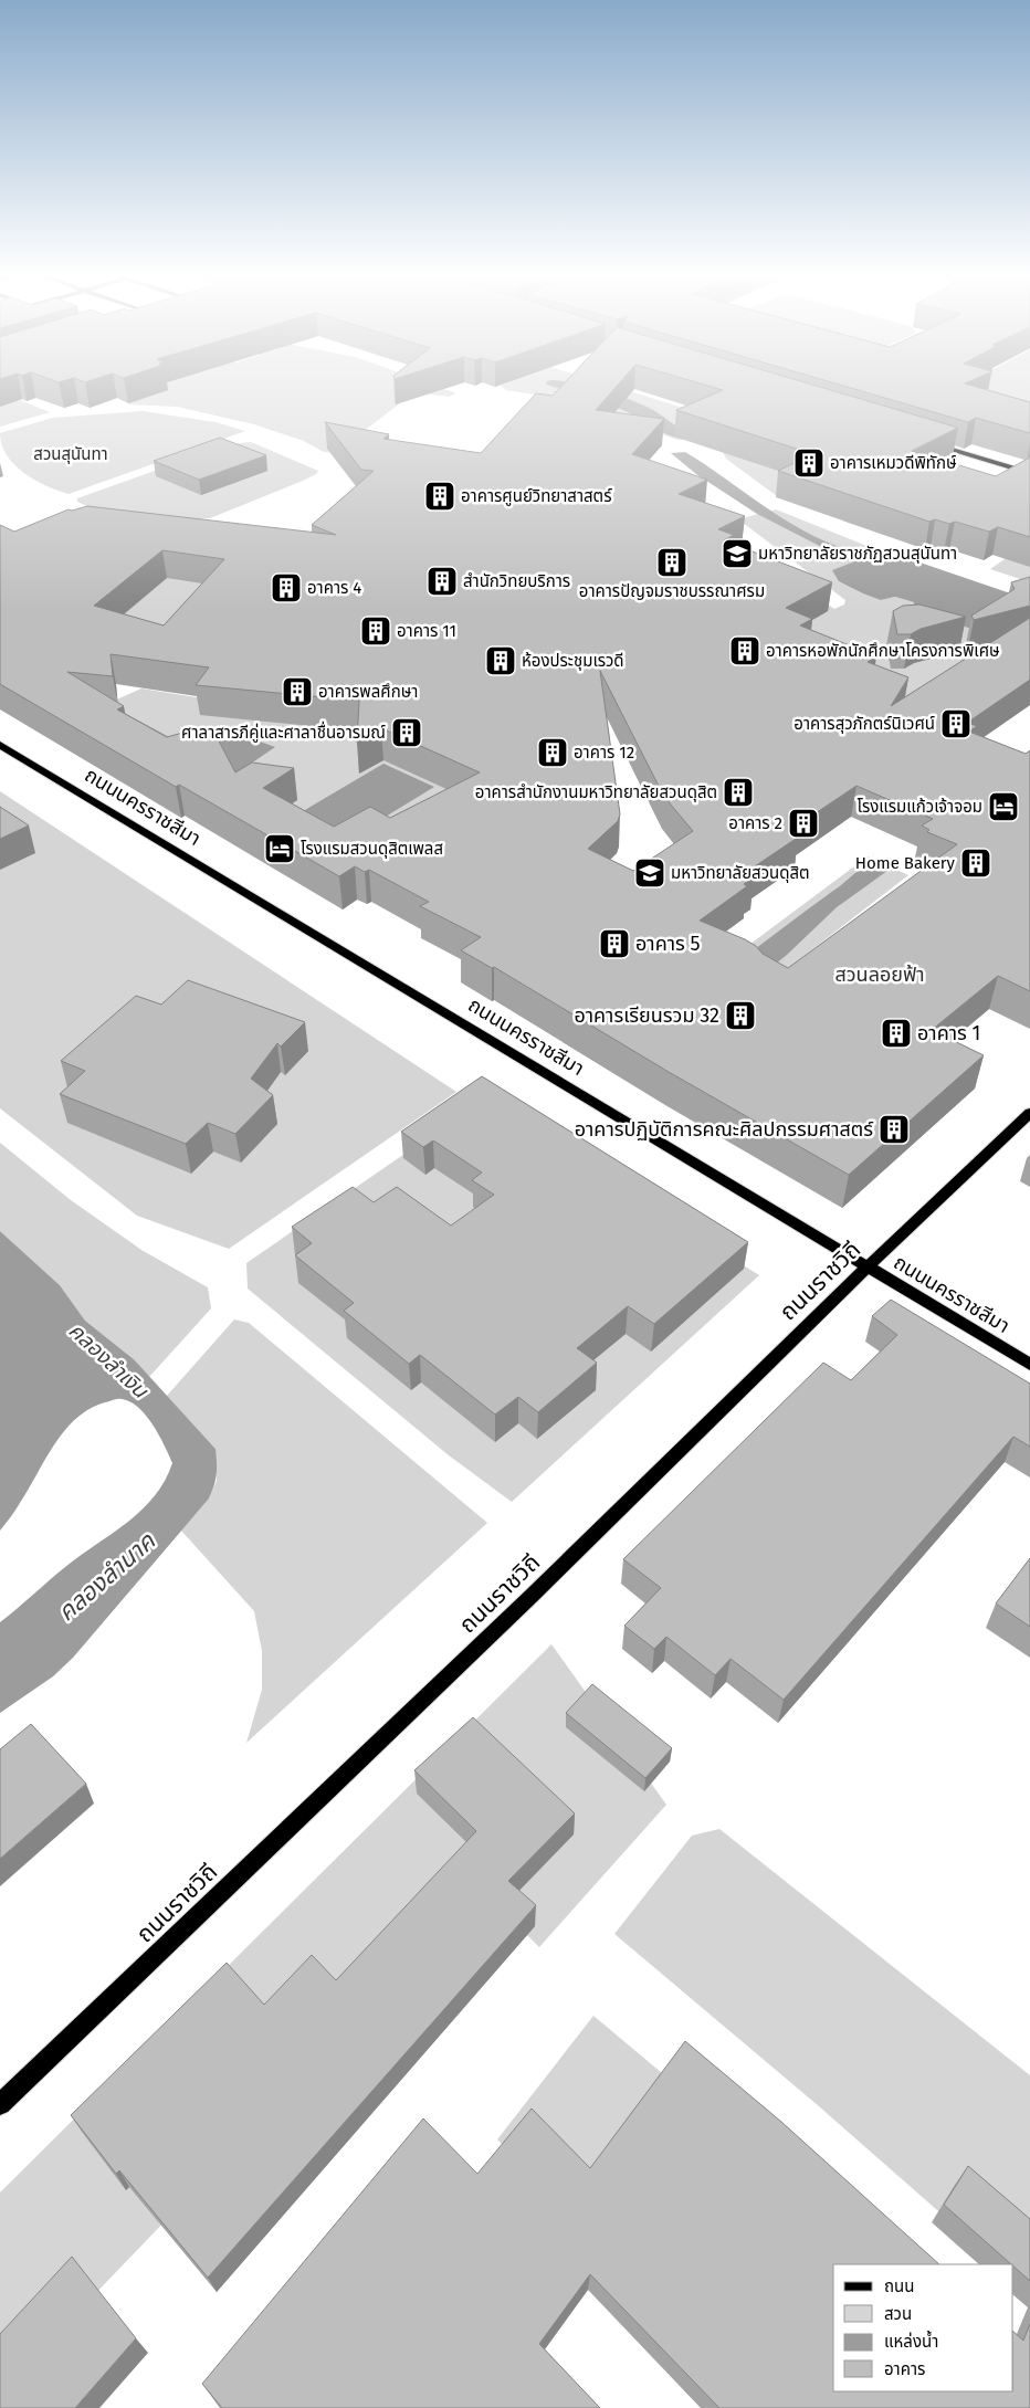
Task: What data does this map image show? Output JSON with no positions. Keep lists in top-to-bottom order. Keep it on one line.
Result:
{"streets":{"main road":["ถนนนครราชสีมา","ถนนราชวิถี"]},"crossings":[["ถนนนครราชสีมา","ถนนราชวิถี"]],"water":["คลองลำเงิน","คลองลำนาค"],"parks":["สวนสุนันทา","สวนลอยฟ้า"],"places":{"building":["อาคารเหมวดีพิทักษ์","อาคารศูนย์วิทยาสาสตร์","อาคารปัญจมราชบรรณาศรม","สำนักวิทยบริการ","อาคาร 4","อาคาร 11","อาคารหอพักนักศึกษาโครงการพิเศษ","ห้องประชุมเรวดี","อาคารพลศึกษา","อาคารสุวภักตร์นิเวศน์","ศาลาสารภีคู่และศาลาชื่นอารมณ์","อาคาร 12","อาคารสำนักงานมหาวิทยาลัยสวนดุสิต","อาคาร 2","Home Bakery","อาคาร 5","อาคารเรียนรวม 32","อาคาร 1","อาคารปฏิบัติการคณะศิลปกรรมศาสตร์"],"school or university":["มหาวิทยาลัยราชภัฏสวนสุนันทา","มหาวิทยาลัยสวนดุสิต"],"hotel":["โรงแรมแก้วเจ้าจอม","โรงแรมสวนดุสิตเพลส"]},"legend":["ถนน","สวน","แหล่งน้ำ","อาคาร"]}
